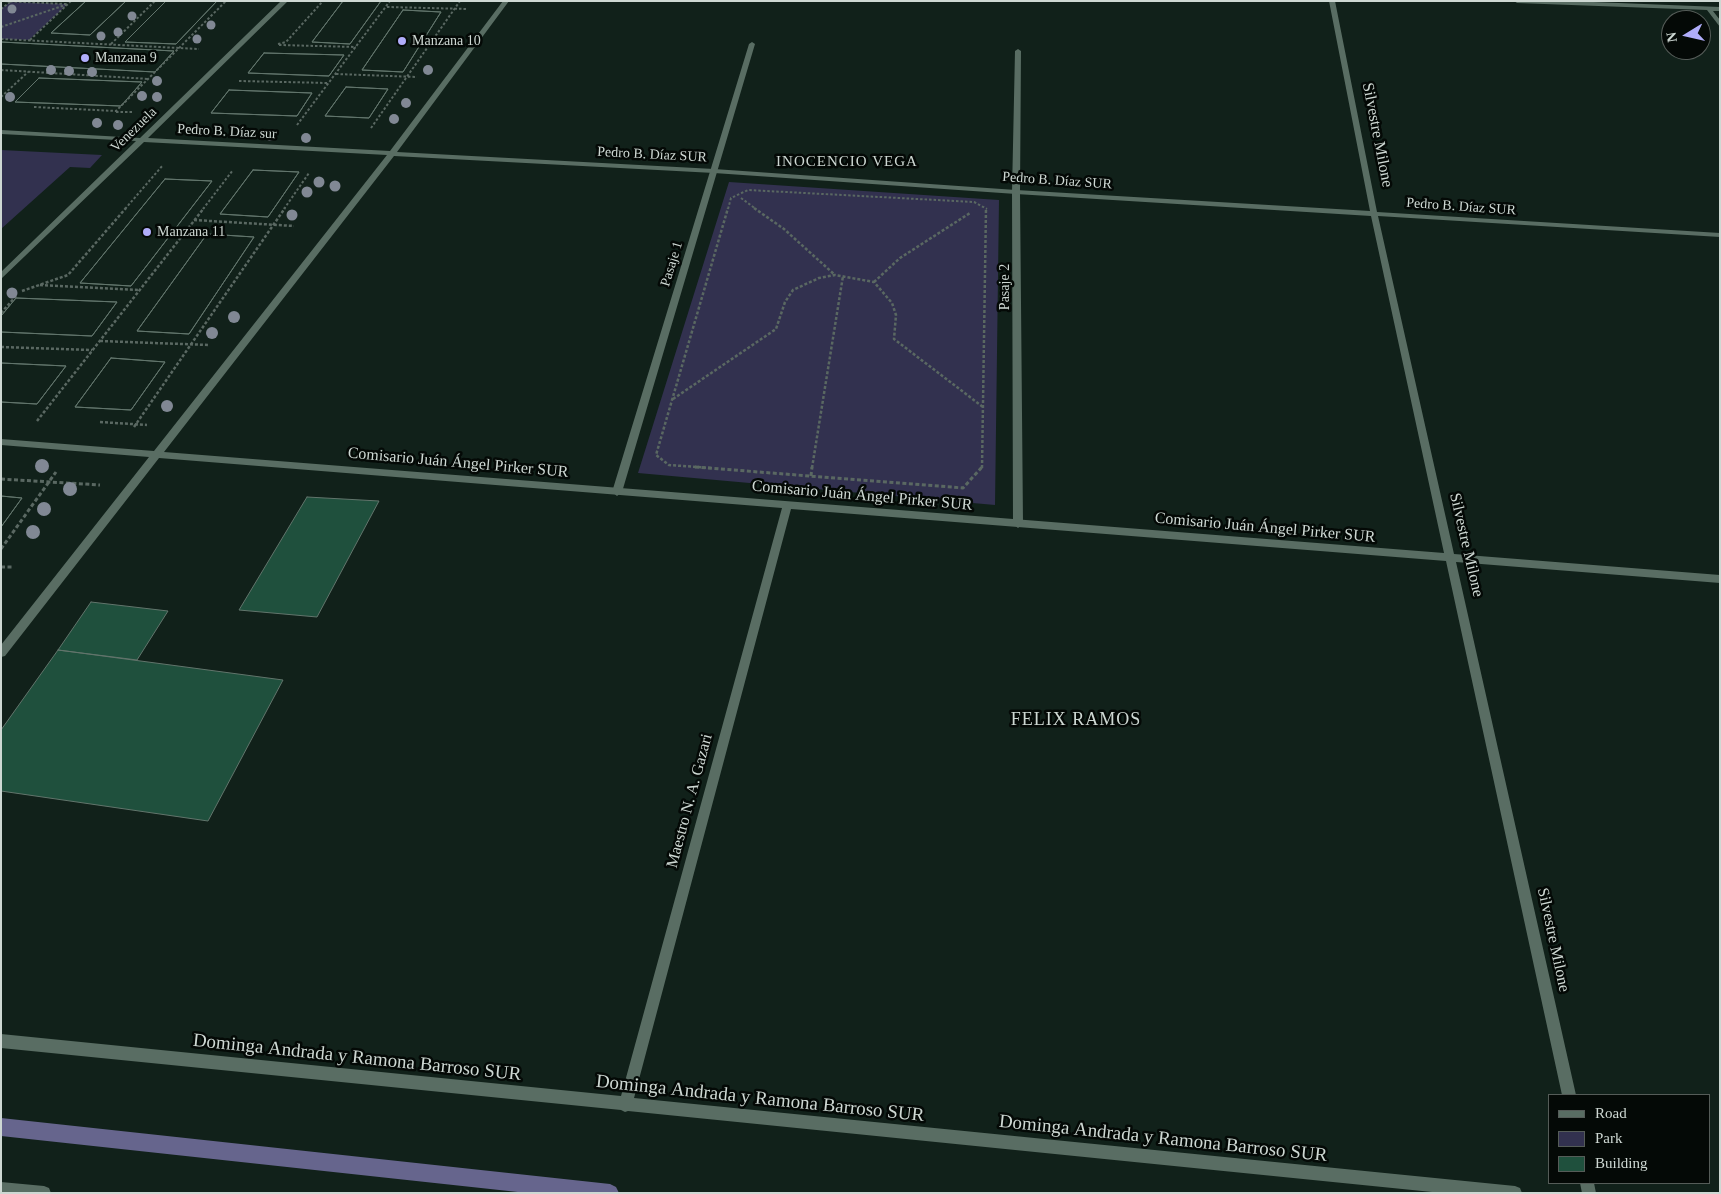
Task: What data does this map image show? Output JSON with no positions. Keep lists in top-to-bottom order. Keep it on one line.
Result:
{"streets":{"street":["Venezuela","Pedro B. Díaz sur","Silvestre Milone","Pedro B. Díaz SUR","Pasaje 1","Pasaje 2","Comisario Juán Ángel Pirker SUR","Maestro N. A. Gazari","Dominga Andrada y Ramona Barroso SUR"]},"crossings":[["Venezuela","Pedro B. Díaz sur"],["Pedro B. Díaz sur","Pedro B. Díaz SUR"],["Silvestre Milone","Pedro B. Díaz SUR"],["Silvestre Milone","Comisario Juán Ángel Pirker SUR"],["Pedro B. Díaz SUR","Pasaje 1"],["Pedro B. Díaz SUR","Pasaje 2"],["Pasaje 1","Comisario Juán Ángel Pirker SUR"],["Pasaje 2","Comisario Juán Ángel Pirker SUR"],["Comisario Juán Ángel Pirker SUR","Maestro N. A. Gazari"],["Maestro N. A. Gazari","Dominga Andrada y Ramona Barroso SUR"]],"districts":["INOCENCIO VEGA","FELIX RAMOS"],"places":["Manzana 10","Manzana 9","Manzana 11"],"legend":["Road","Park","Building"],"north":"left"}
